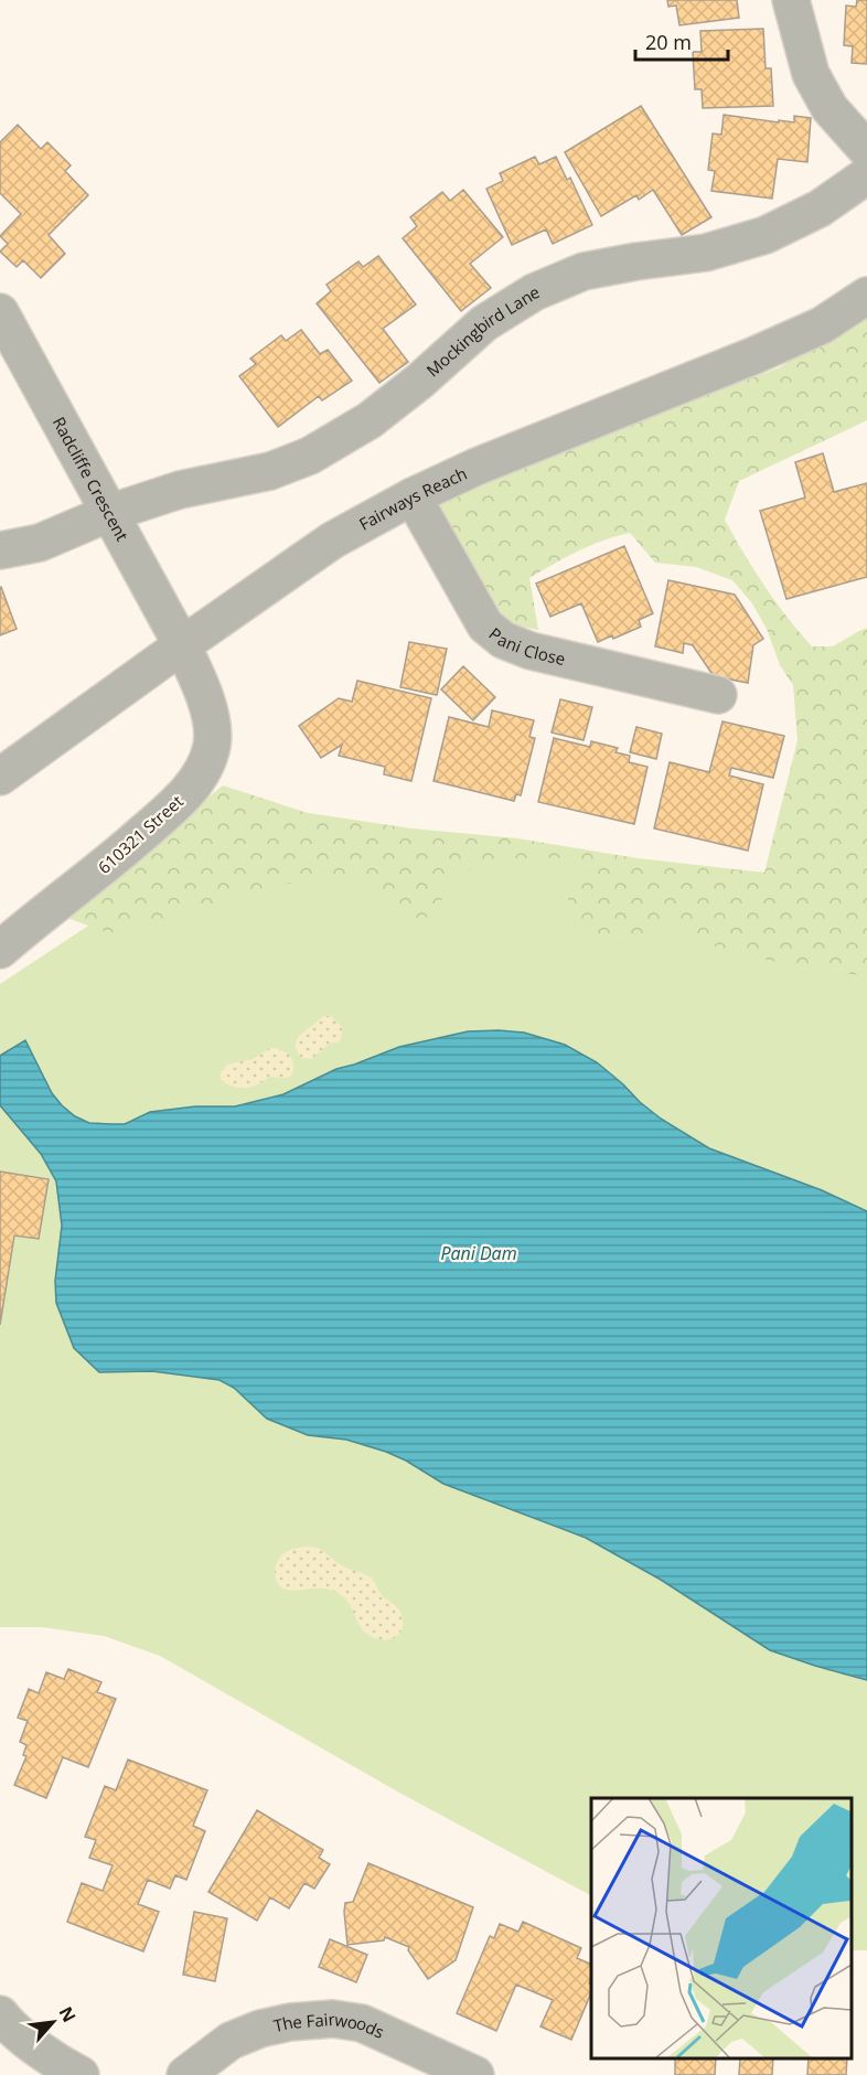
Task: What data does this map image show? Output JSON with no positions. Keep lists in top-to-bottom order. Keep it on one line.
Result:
{"streets":{"street":["Mockingbird Lane","Radcliffe Crescent","Fairways Reach","Pani Close","610321 Street","The Fairwoods"]},"crossings":[["Mockingbird Lane","Radcliffe Crescent"],["Radcliffe Crescent","Fairways Reach"],["Radcliffe Crescent","610321 Street"],["Fairways Reach","Pani Close"],["Fairways Reach","610321 Street"]],"water":["Pani Dam"],"scale_bar":"20 m","north":"top right"}
